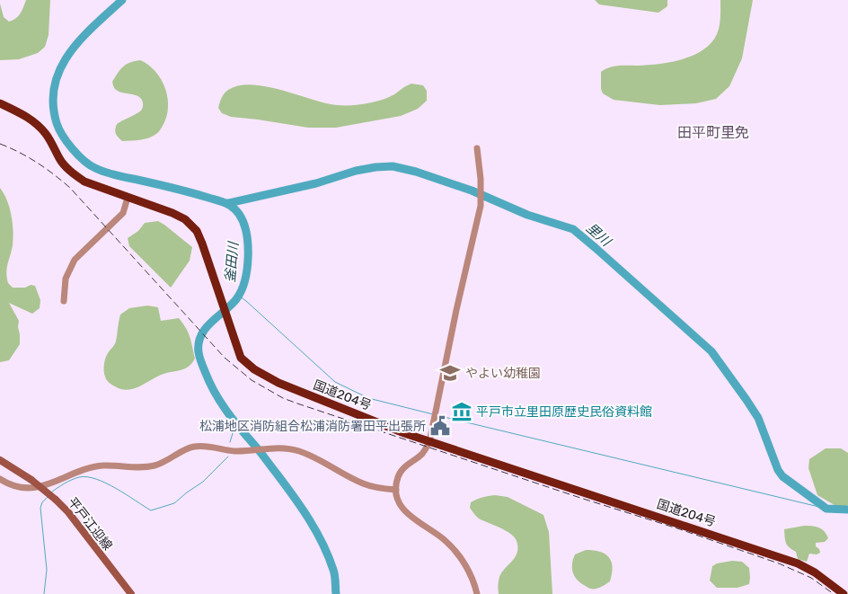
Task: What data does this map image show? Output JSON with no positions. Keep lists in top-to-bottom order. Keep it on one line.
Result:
{"streets":{"highway":["国道204号"],"main road":["平戸江迎線"]},"districts":["田平町里免"],"water":["里川","釜田川"],"places":{"school or university":["やよい幼稚園"],"museum":["平戸市立里田原歴史民俗資料館"],"public building":["松浦地区消防組合松浦消防署田平出張所"]}}
